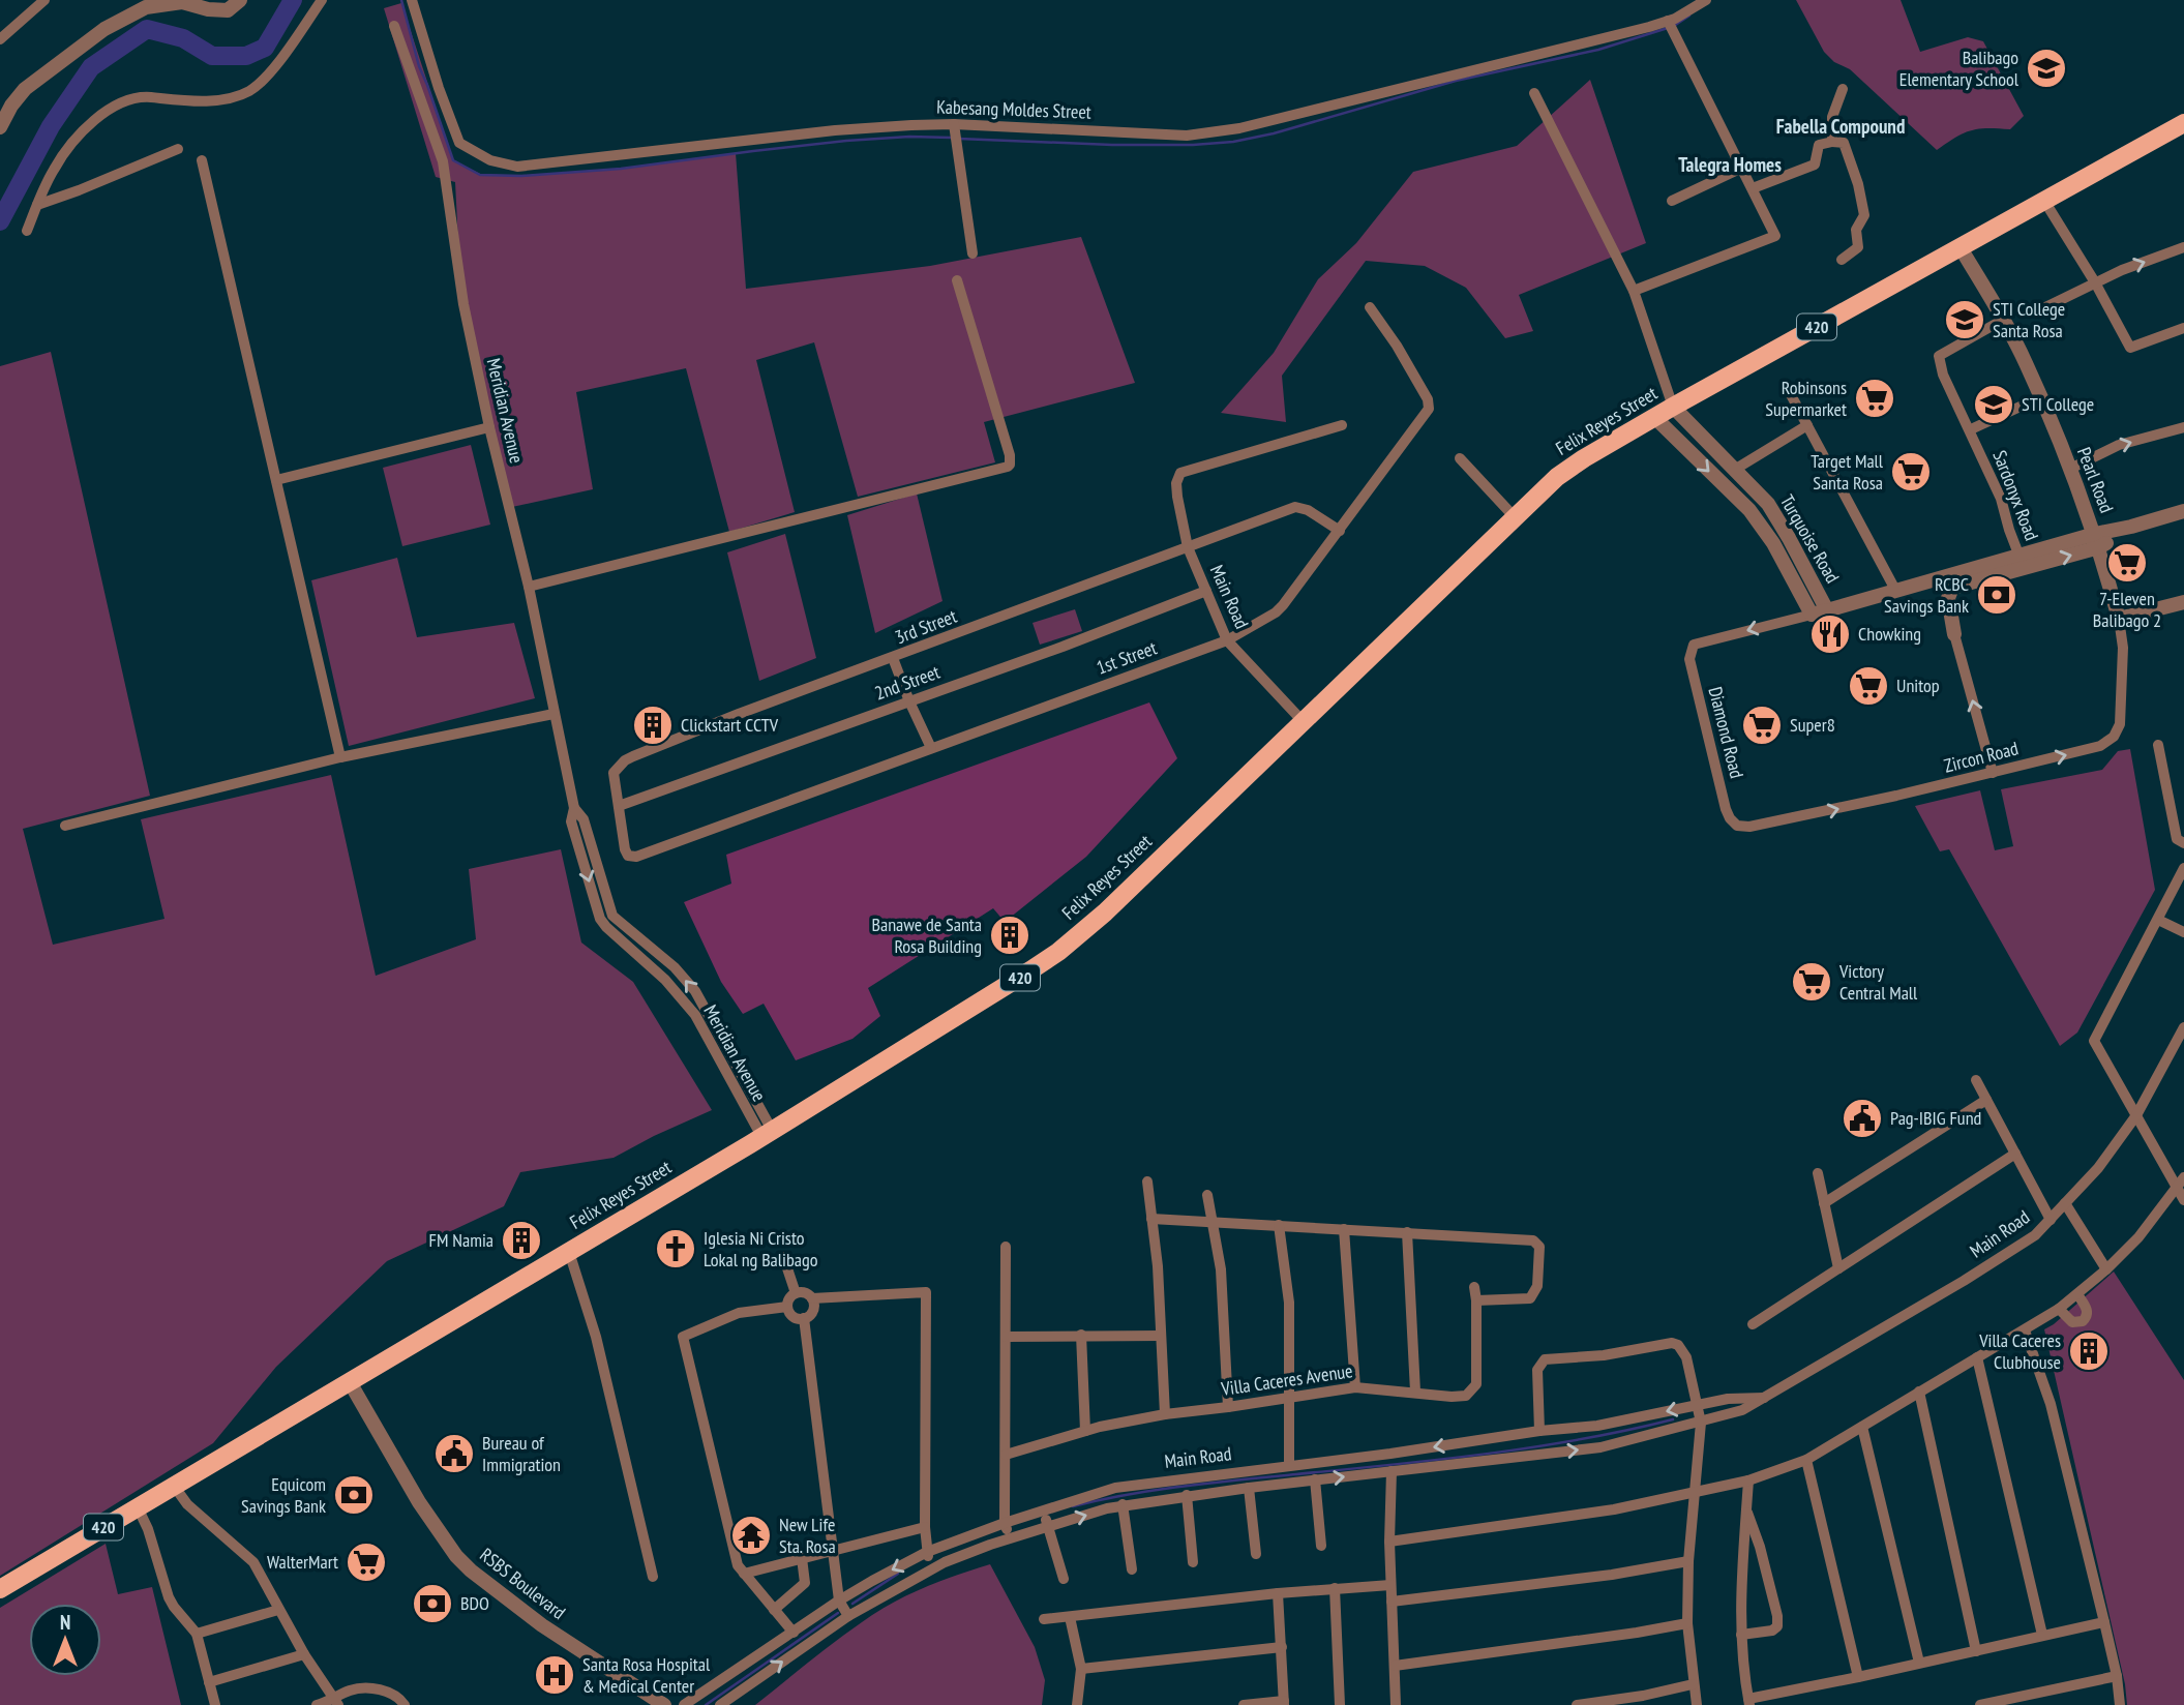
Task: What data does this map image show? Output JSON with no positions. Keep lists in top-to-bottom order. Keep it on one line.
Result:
{"streets":{"main road":["420","Felix Reyes Street"],"street":["Kabesang Moldes Street","Meridian Avenue","Pearl Road","Sardonyx Road","Turquoise Road","Main Road","3rd Street","1st Street","2nd Street","Diamond Road","Zircon Road","Villa Caceres Avenue","RSBS Boulevard"]},"crossings":[["Meridian Avenue","Felix Reyes Street"],["Felix Reyes Street","Pearl Road"],["Felix Reyes Street","Turquoise Road"],["Felix Reyes Street","Main Road"],["Felix Reyes Street","RSBS Boulevard"],["Pearl Road","Sardonyx Road"],["Pearl Road","Turquoise Road"],["Pearl Road","Zircon Road"],["Sardonyx Road","Turquoise Road"],["Turquoise Road","Diamond Road"],["Main Road","3rd Street"],["Main Road","1st Street"],["Main Road","2nd Street"],["3rd Street","1st Street"],["3rd Street","2nd Street"],["Diamond Road","Zircon Road"]],"one_way":["Zircon Road"],"districts":["Fabella Compound","Talegra Homes"],"places":{"school or university":["Balibago Elementary School","STI College Santa Rosa","STI College"],"supermarket":["Robinsons Supermarket","Target Mall Santa Rosa","7-Eleven Balibago 2","Unitop","Super8","Victory Central Mall","WalterMart"],"bank":["RCBC Savings Bank","Equicom Savings Bank","BDO"],"restaurant":["Chowking"],"building":["Clickstart CCTV","Banawe de Santa Rosa Building","FM Namia","Villa Caceres Clubhouse"],"public building":["Pag-IBIG Fund","Bureau of Immigration"],"church":["Iglesia Ni Cristo Lokal ng Balibago"],"temple":["New Life Sta. Rosa"],"hospital":["Santa Rosa Hospital & Medical Center"]},"north":"top"}
